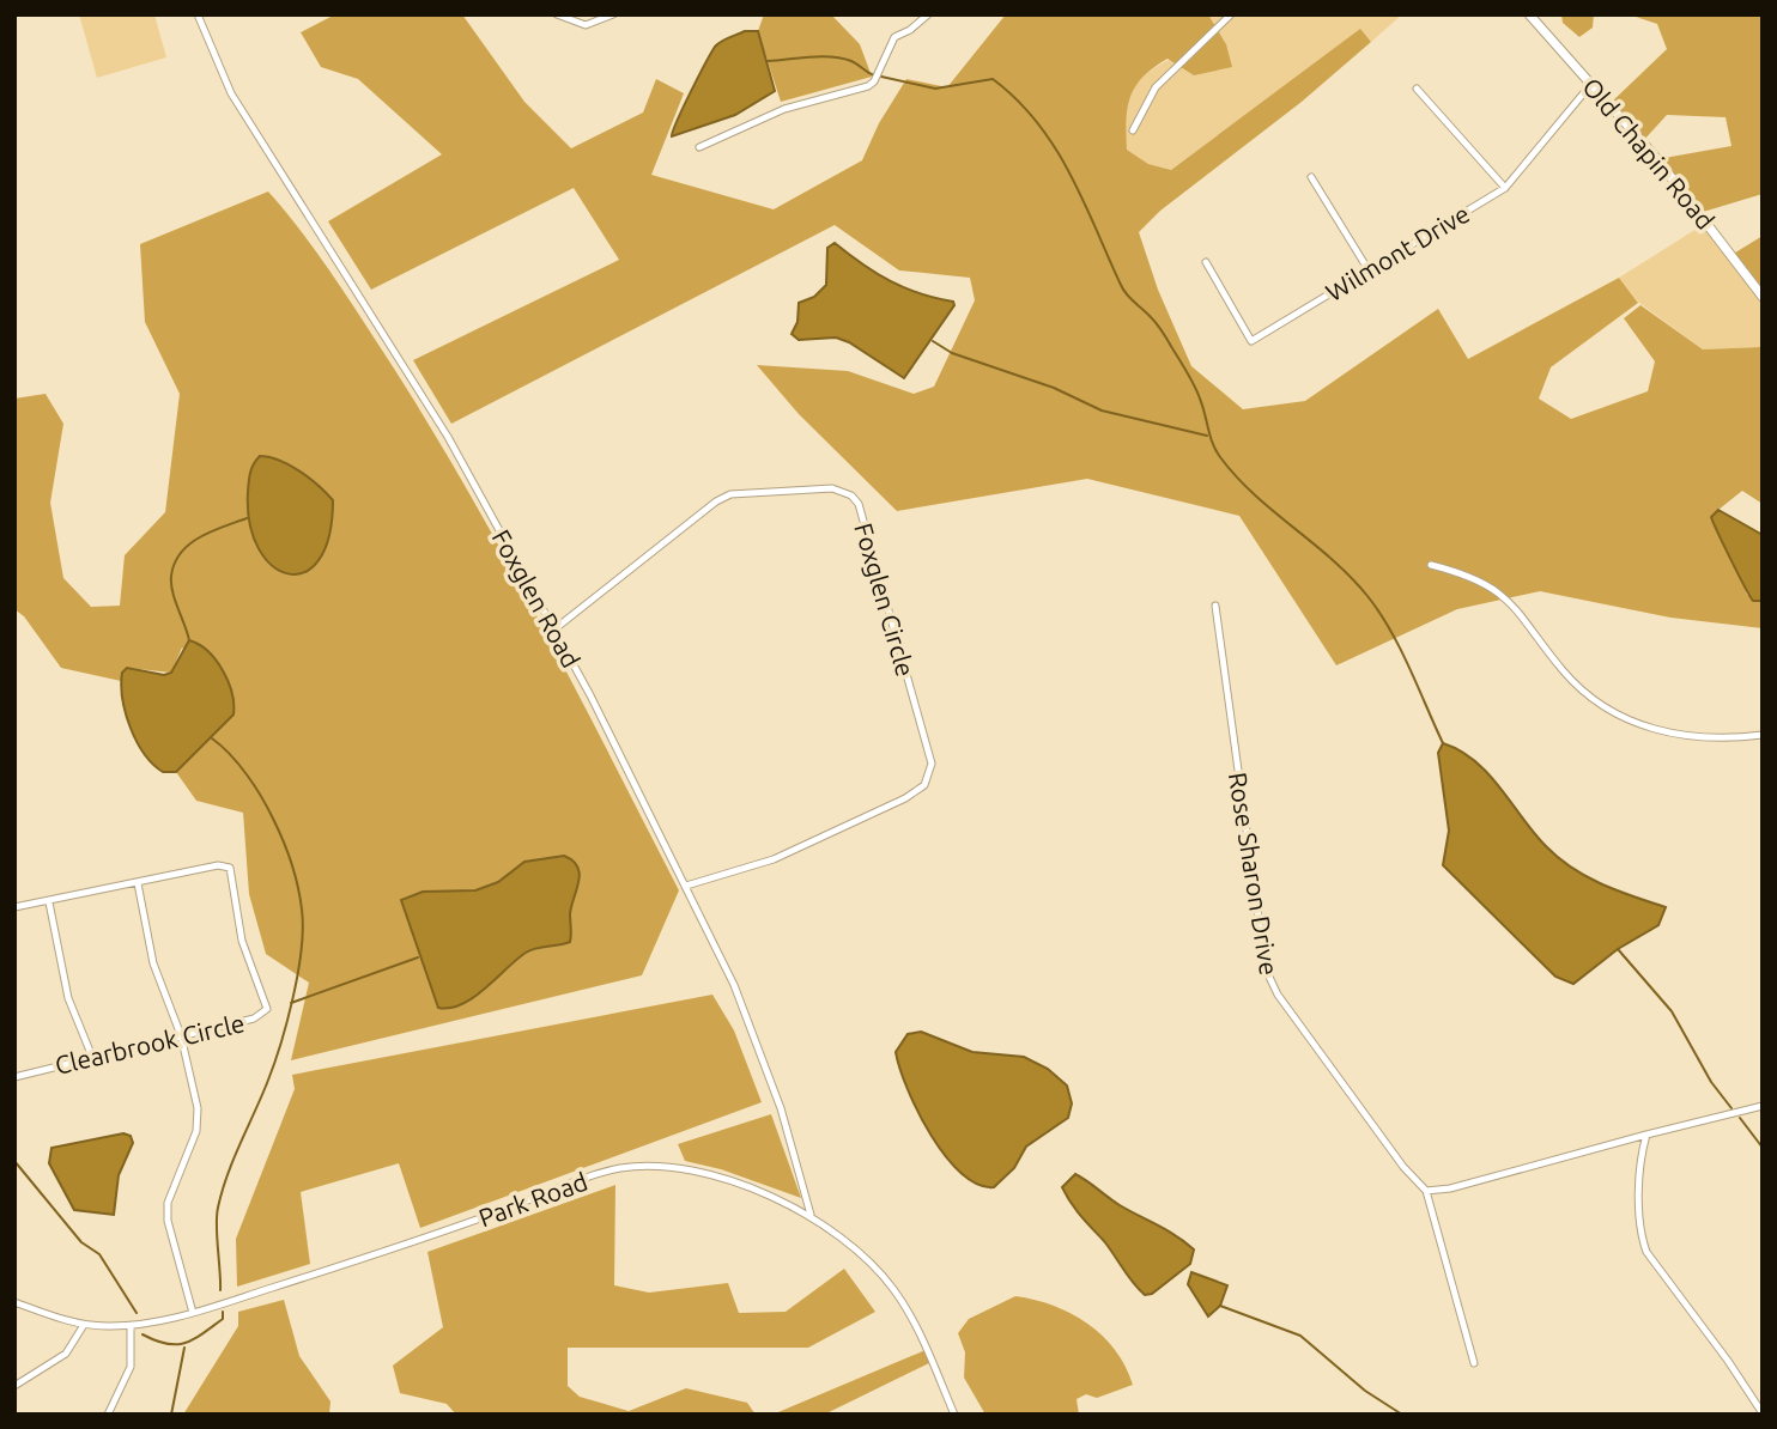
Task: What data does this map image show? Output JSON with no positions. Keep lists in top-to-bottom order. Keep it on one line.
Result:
{"streets":{"street":["Old Chapin Road","Wilmont Drive","Foxglen Road","Foxglen Circle","Rose Sharon Drive","Clearbrook Circle","Park Road"]},"crossings":[["Old Chapin Road","Wilmont Drive"],["Foxglen Road","Foxglen Circle"],["Foxglen Road","Park Road"]]}
